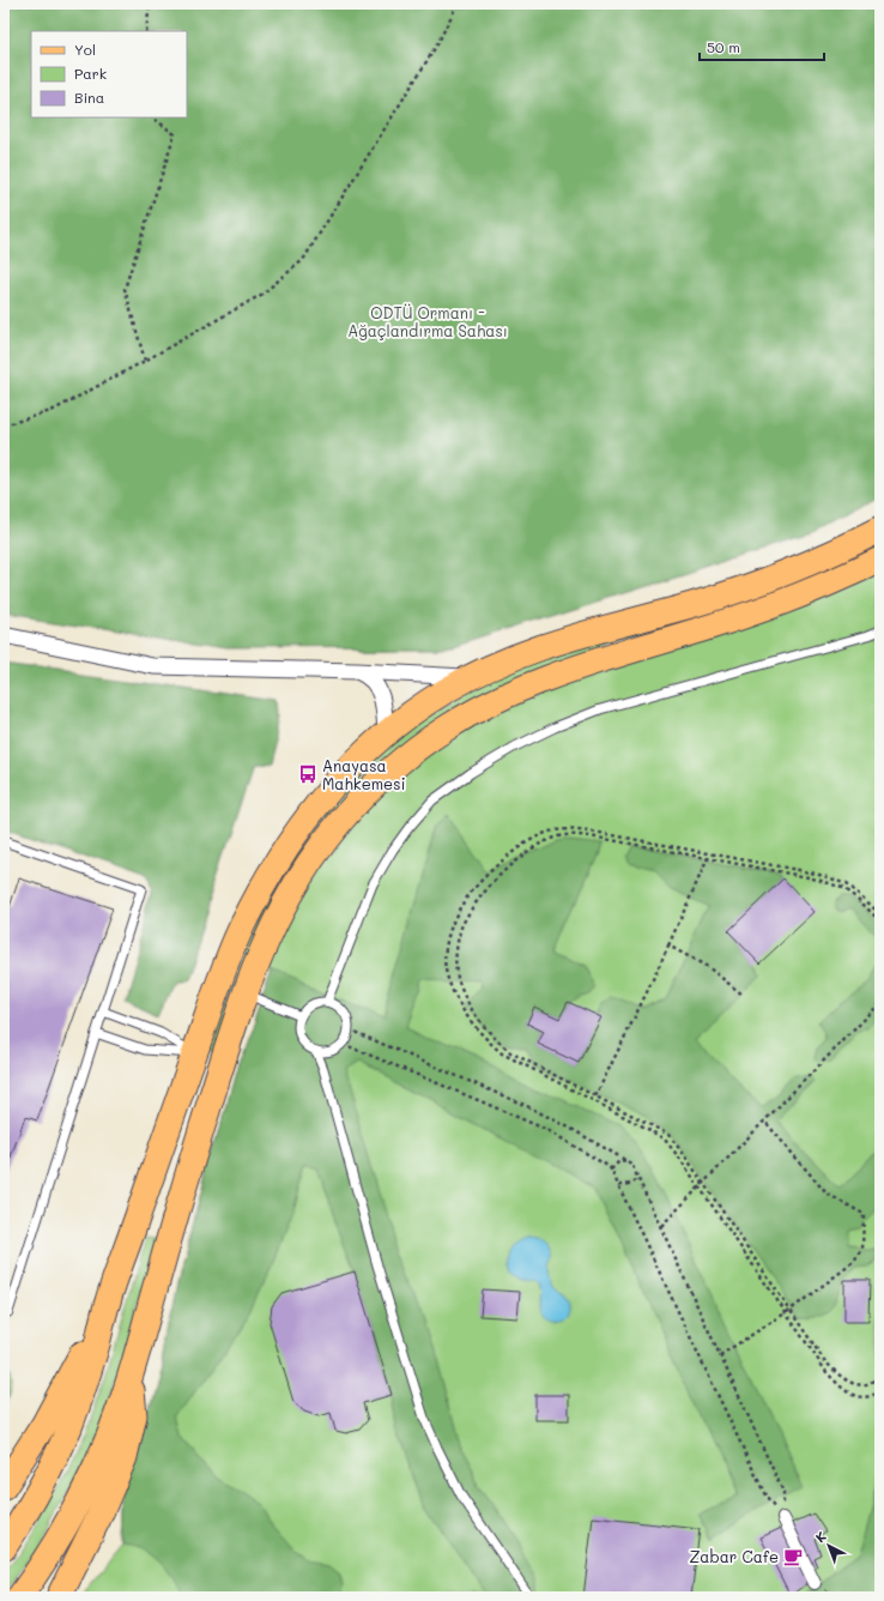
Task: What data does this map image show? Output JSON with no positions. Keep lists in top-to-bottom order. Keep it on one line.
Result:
{"parks":["ODTÜ Ormanı - Ağaçlandırma Sahası"],"places":{"bus stop":["Anayasa Mahkemesi"],"cafe":["Zabar Cafe"]},"legend":["Yol","Park","Bina"],"scale_bar":"50 m","north":"top left"}
